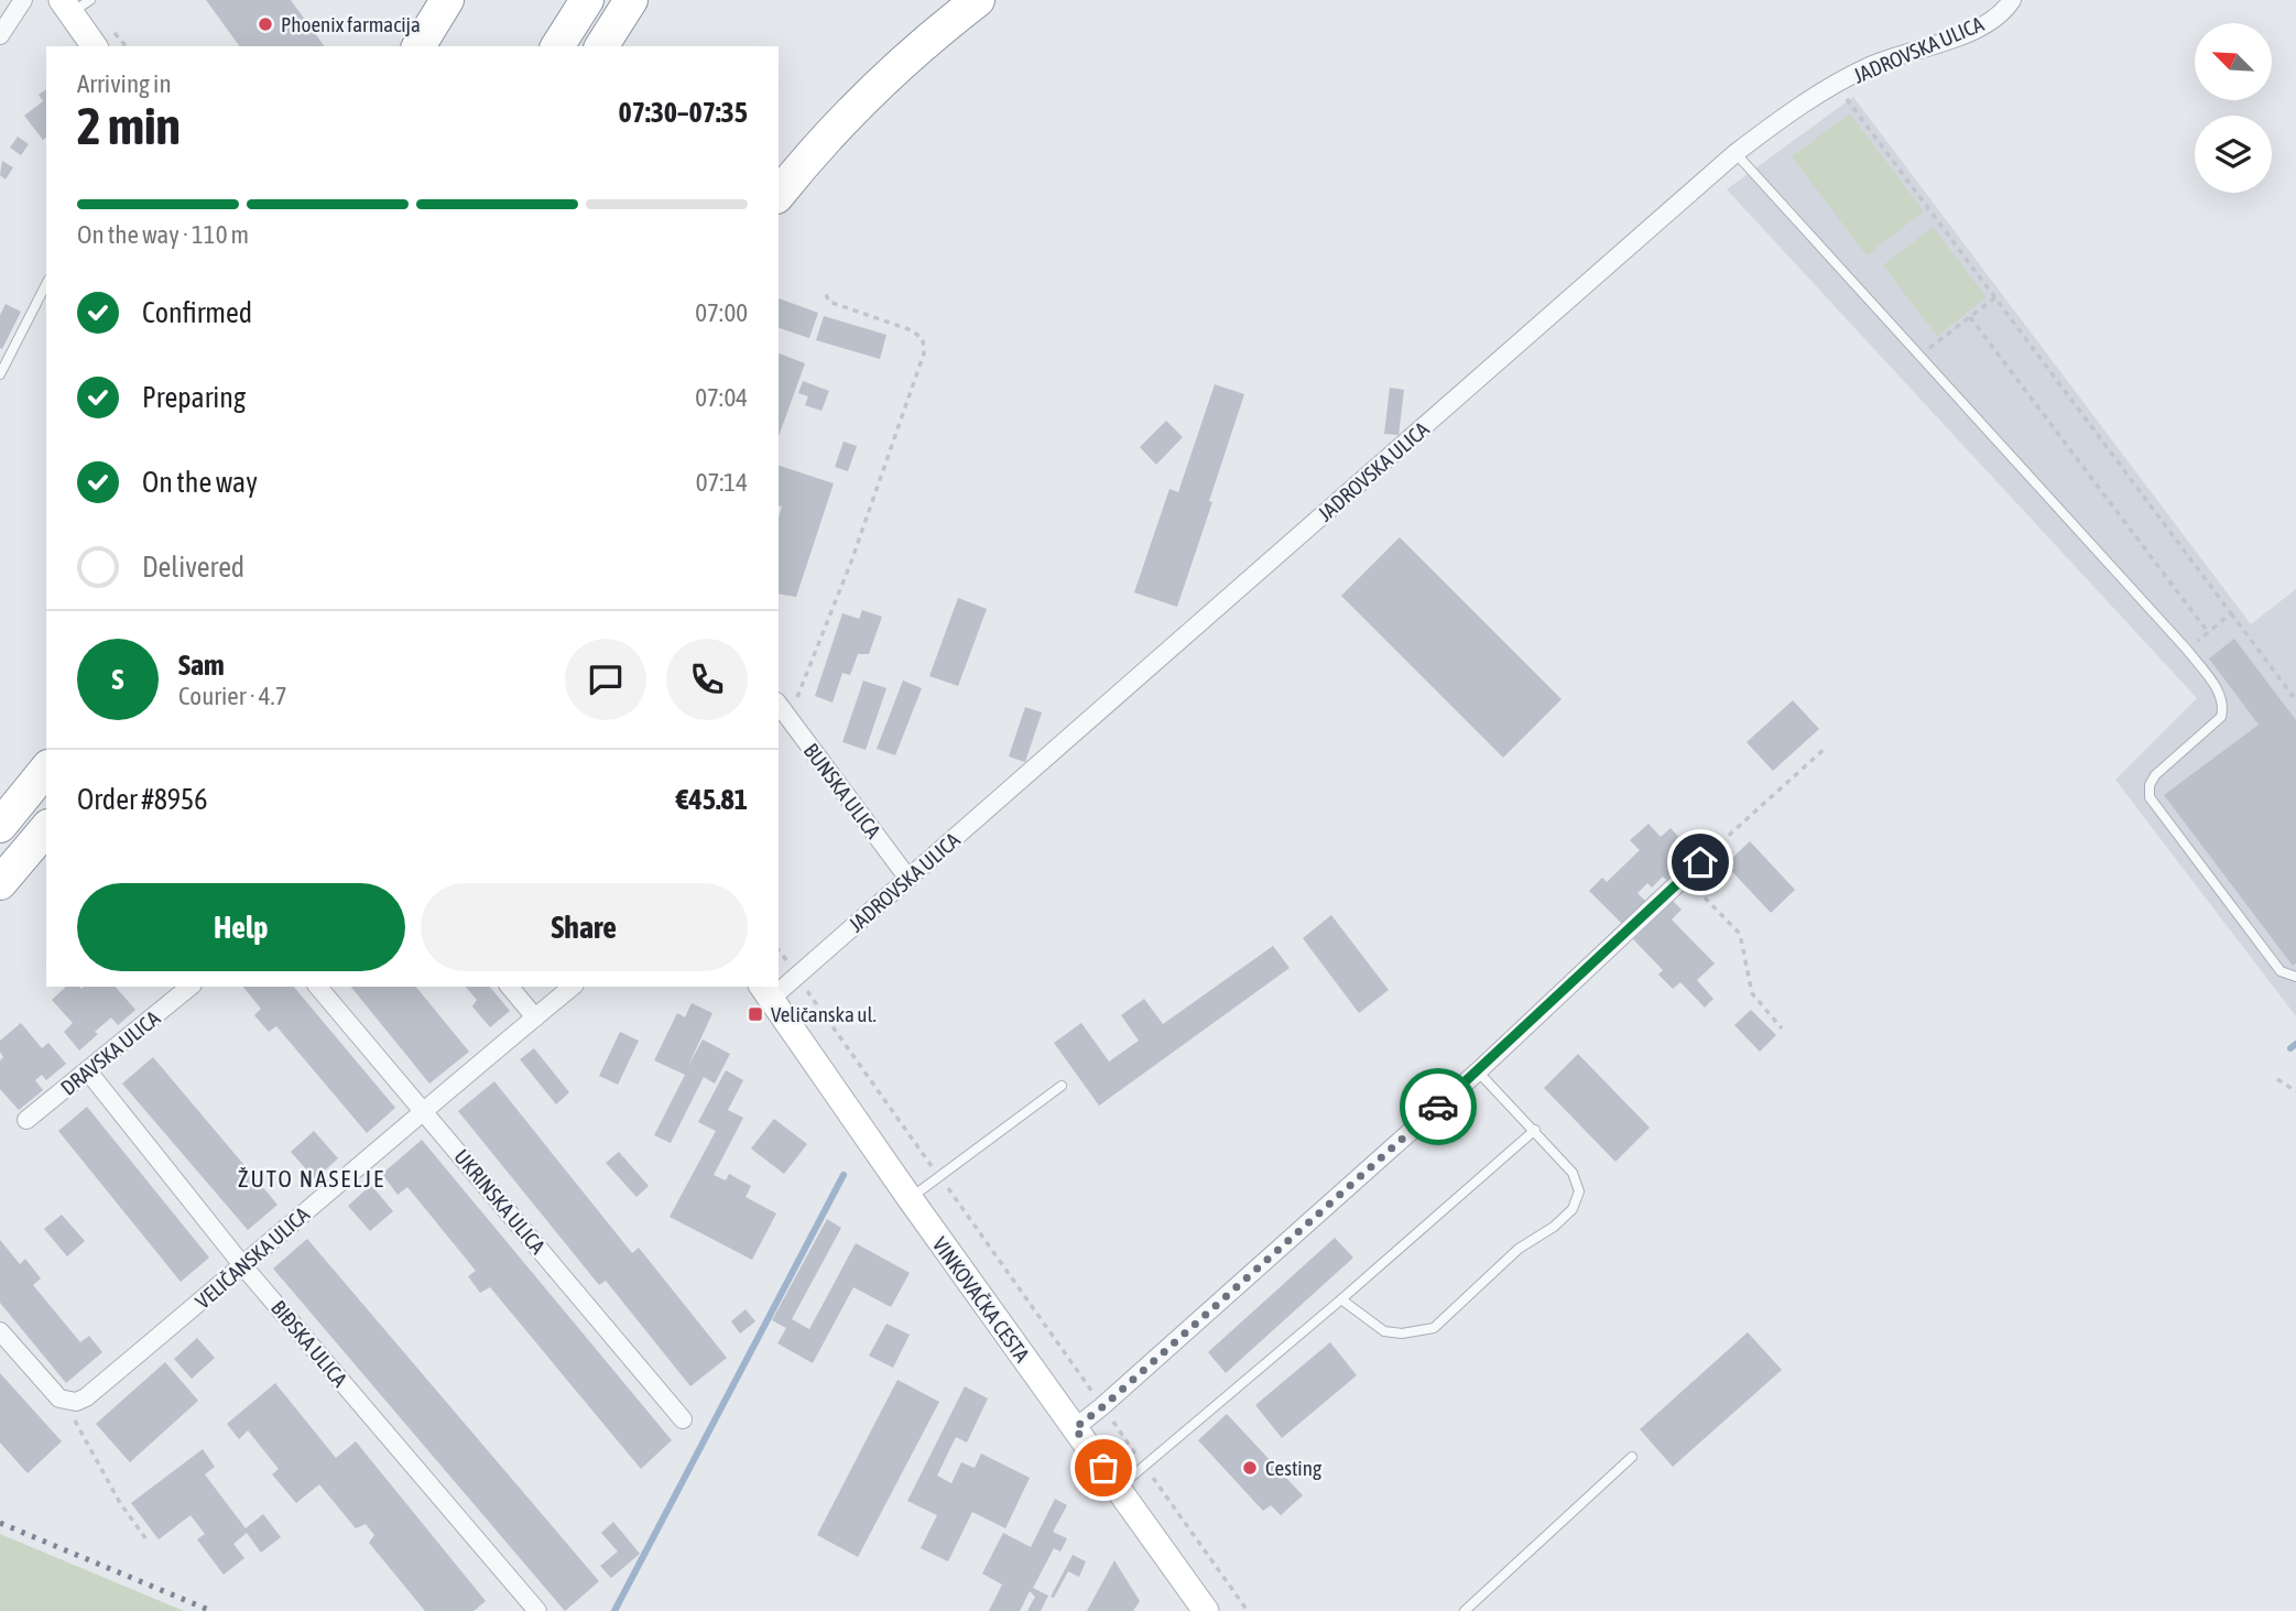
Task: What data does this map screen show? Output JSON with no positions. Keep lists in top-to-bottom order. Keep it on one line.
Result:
{"streets":{"main road":["VINKOVAČKA CESTA"],"street":["JADROVSKA ULICA","BUNSKA ULICA","DRAVSKA ULICA","UKRINSKA ULICA","VELIČANSKA ULICA","BIĐSKA ULICA"]},"crossings":[["JADROVSKA ULICA","BUNSKA ULICA"],["DRAVSKA ULICA","BIĐSKA ULICA"],["UKRINSKA ULICA","VELIČANSKA ULICA"],["VELIČANSKA ULICA","BIĐSKA ULICA"]],"districts":["ŽUTO NASELJE"],"places":{"other":["Phoenix farmacija","Cesting"],"transit":["Veličanska ul."]},"north":"top left","page":{"heading":["2 min","Arriving in","07:30–07:35"],"panel":["Sam","Courier · 4.7","Order #8956","€45.81"],"bar":"On the way · 110 m","list":[["Confirmed","07:00"],["Preparing","07:04"],["On the way","07:14"],"Delivered"],"round":"S","buttons":["Help","Share"]}}
